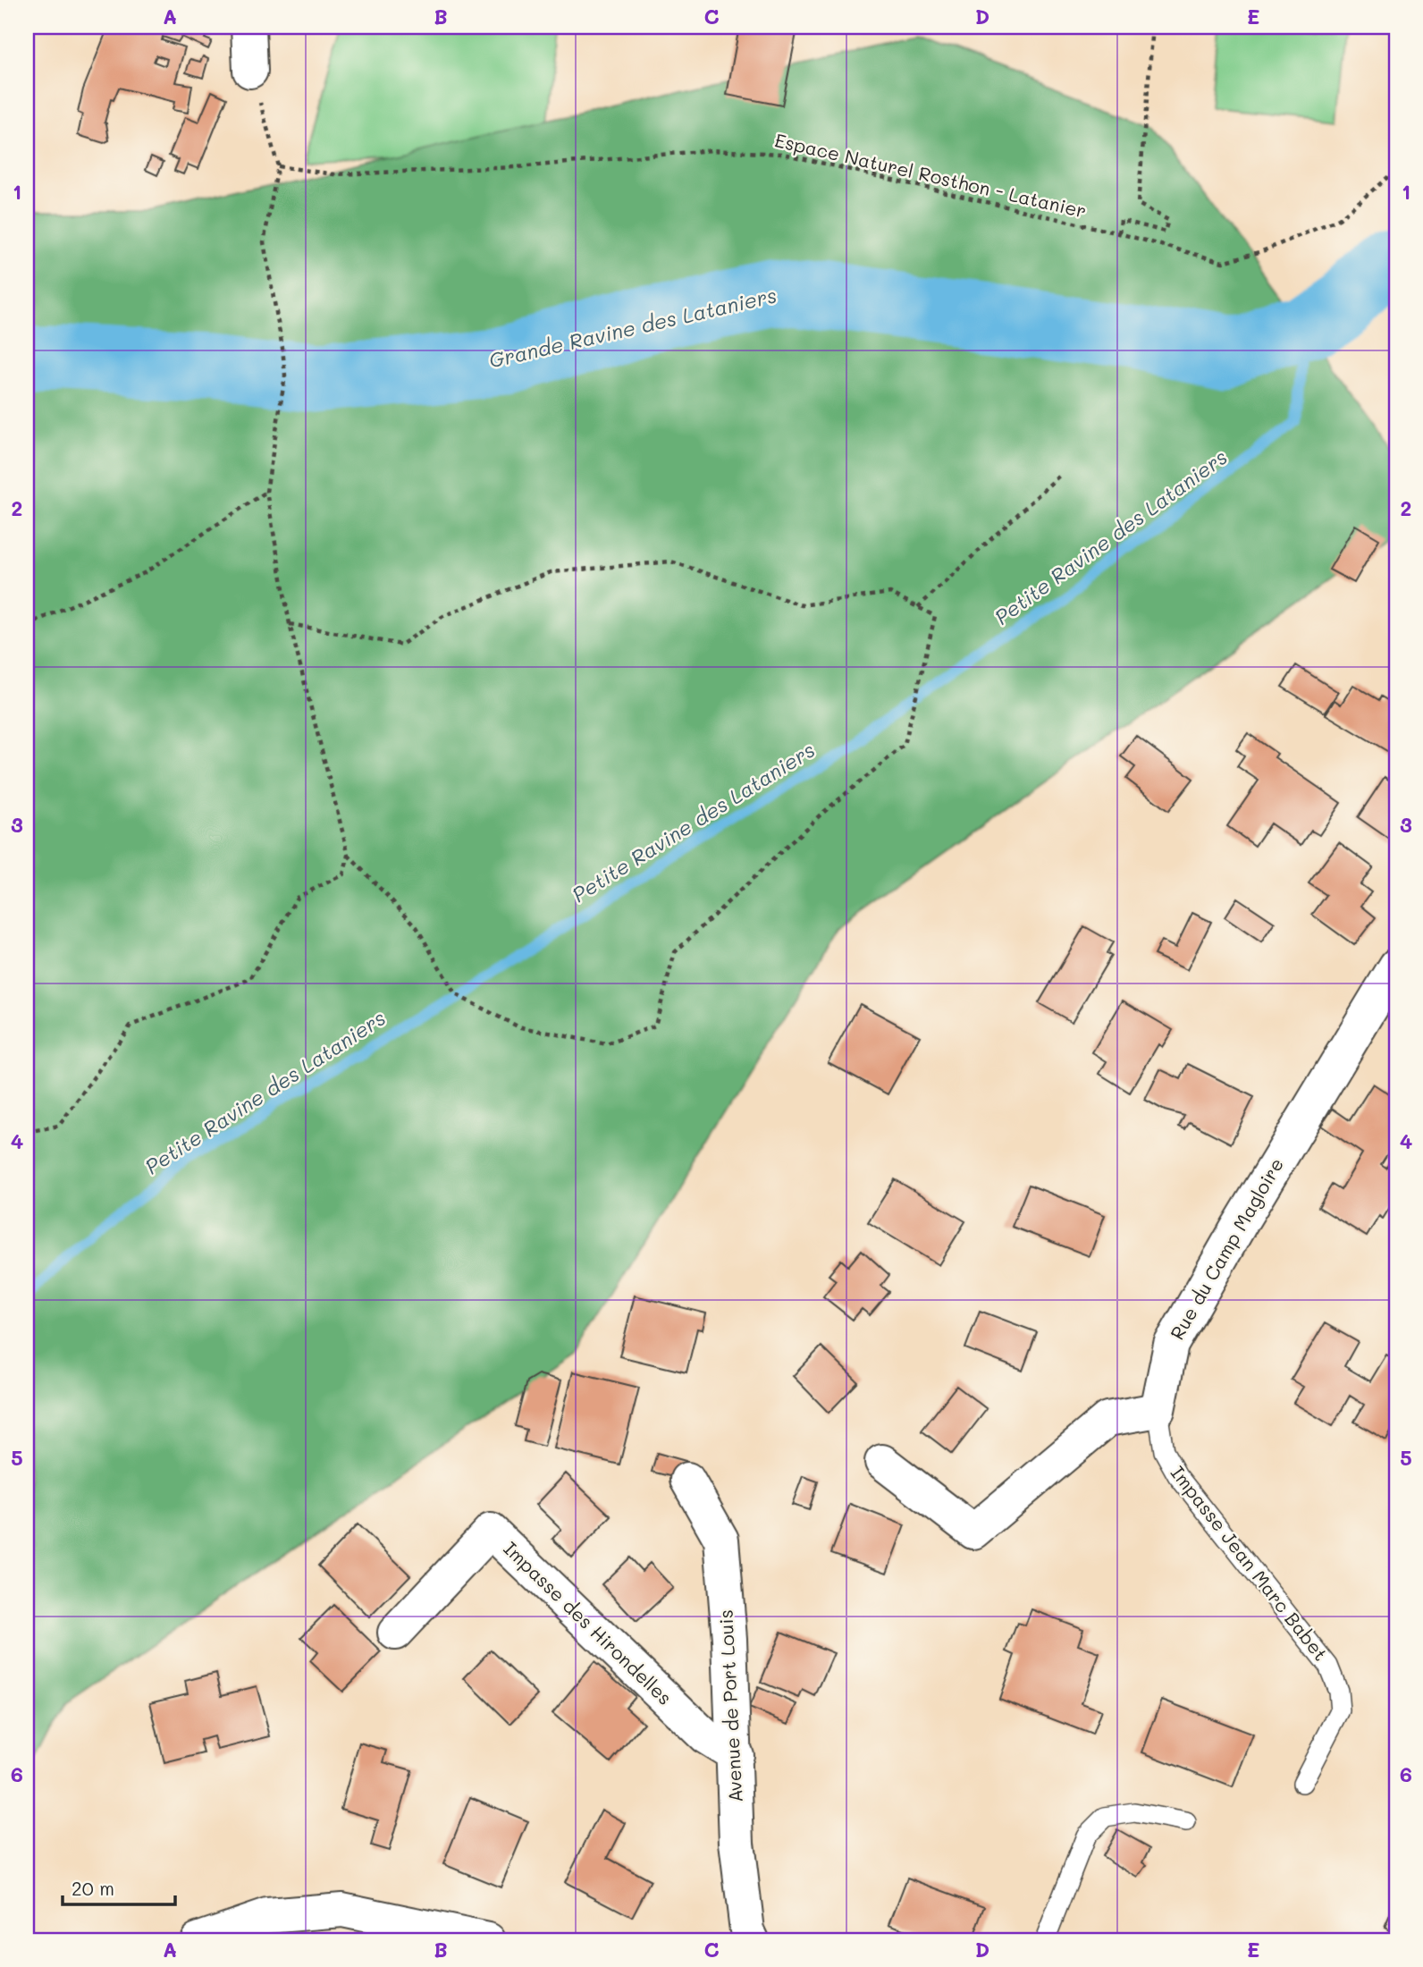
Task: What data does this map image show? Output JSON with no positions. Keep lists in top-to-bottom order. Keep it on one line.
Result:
{"streets":{"street":["Rue du Camp Magloire","Impasse des Hirondelles","Avenue de Port Louis"],"lane":["Impasse Jean Marc Babet"],"path":["Espace Naturel Rosthon - Latanier"]},"crossings":[["Rue du Camp Magloire","Impasse Jean Marc Babet"],["Impasse des Hirondelles","Avenue de Port Louis"]],"water":["Grande Ravine des Lataniers","Petite Ravine des Lataniers"],"scale_bar":"20 m","grid":{"columns":["A","B","C","D","E"],"rows":["1","2","3","4","5","6"]}}
